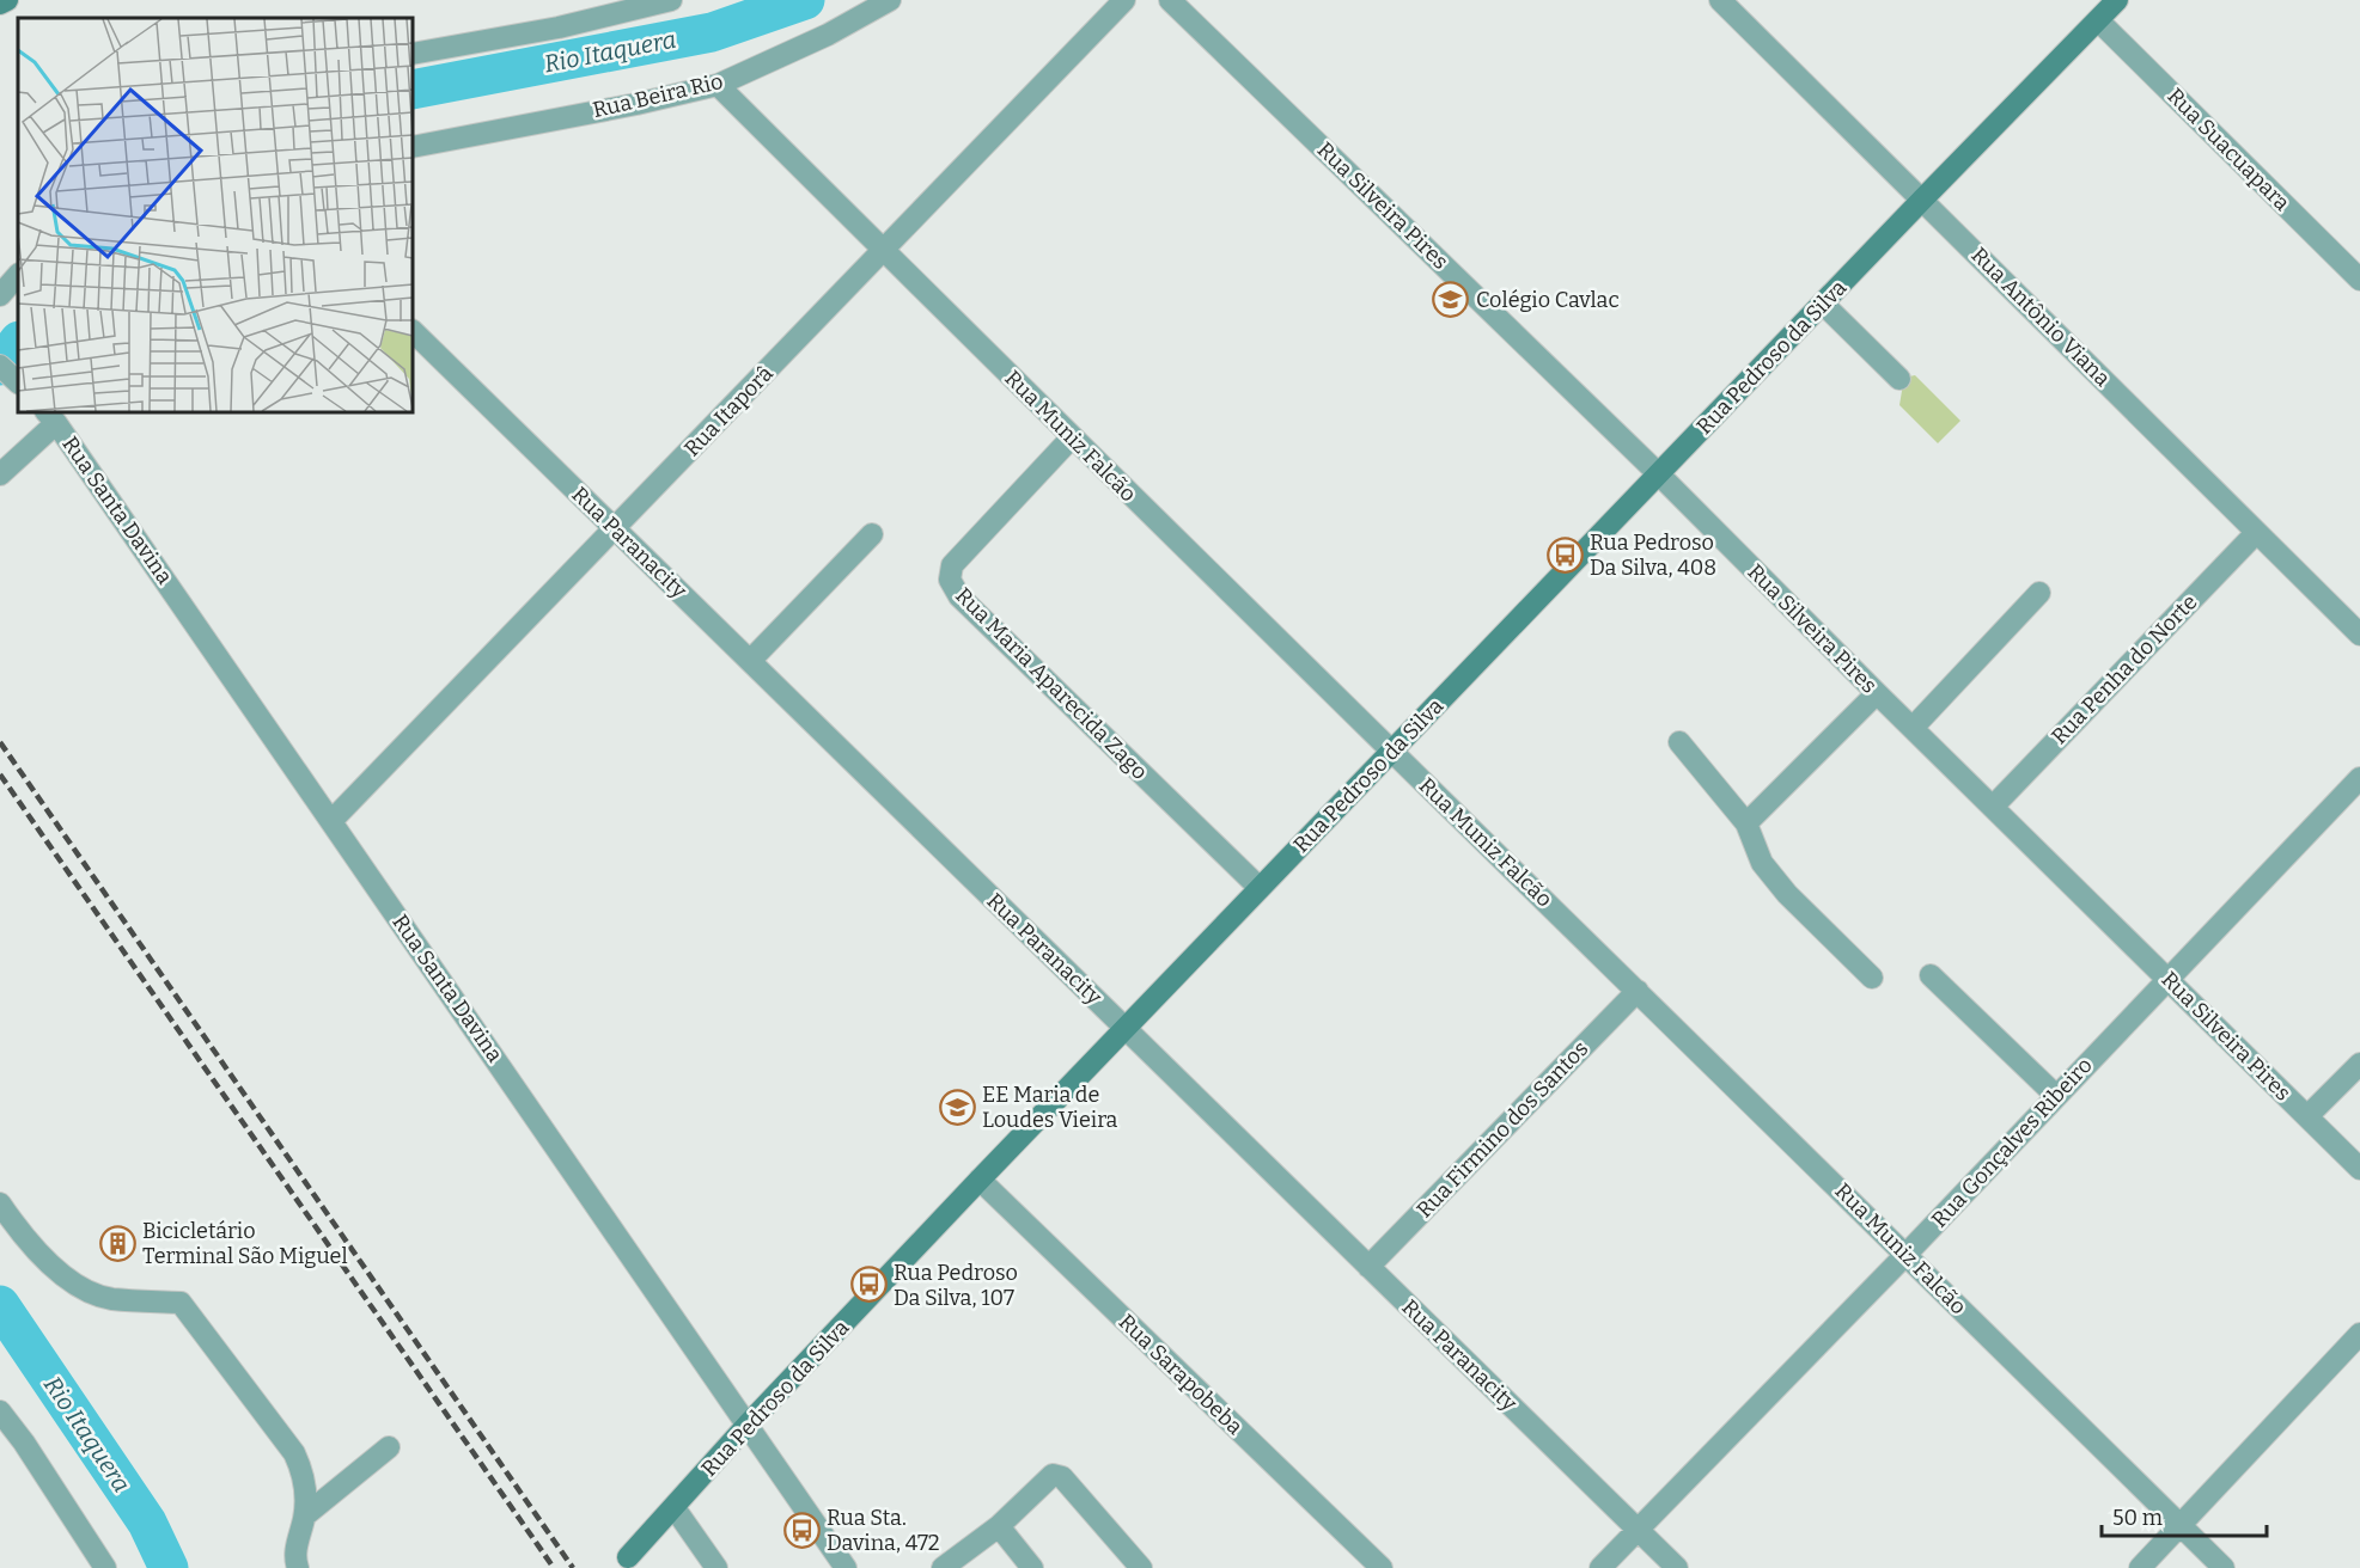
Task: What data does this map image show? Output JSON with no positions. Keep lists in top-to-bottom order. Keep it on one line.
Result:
{"streets":{"street":["Rua Beira Rio","Rua Suacuapara","Rua Silveira Pires","Rua Antônio Viana","Rua Pedroso da Silva","Rua Itaporâ","Rua Muniz Falcão","Rua Santa Davina","Rua Paranacity","Rua Penha do Norte","Rua Maria Aparecida Zago","Rua Firmino dos Santos","Rua Gonçalves Ribeiro","Rua Sarapobeba"]},"crossings":[["Rua Beira Rio","Rua Muniz Falcão"],["Rua Suacuapara","Rua Pedroso da Silva"],["Rua Silveira Pires","Rua Pedroso da Silva"],["Rua Silveira Pires","Rua Penha do Norte"],["Rua Silveira Pires","Rua Gonçalves Ribeiro"],["Rua Antônio Viana","Rua Pedroso da Silva"],["Rua Antônio Viana","Rua Penha do Norte"],["Rua Pedroso da Silva","Rua Muniz Falcão"],["Rua Pedroso da Silva","Rua Santa Davina"],["Rua Pedroso da Silva","Rua Paranacity"],["Rua Pedroso da Silva","Rua Maria Aparecida Zago"],["Rua Pedroso da Silva","Rua Sarapobeba"],["Rua Itaporâ","Rua Muniz Falcão"],["Rua Itaporâ","Rua Santa Davina"],["Rua Itaporâ","Rua Paranacity"],["Rua Muniz Falcão","Rua Maria Aparecida Zago"],["Rua Muniz Falcão","Rua Firmino dos Santos"],["Rua Muniz Falcão","Rua Gonçalves Ribeiro"],["Rua Paranacity","Rua Firmino dos Santos"],["Rua Paranacity","Rua Gonçalves Ribeiro"]],"water":["Rio Itaquera"],"places":{"school or university":["Colégio Cavlac","EE Maria de Loudes Vieira"],"bus stop":["Rua Pedroso Da Silva, 408","Rua Pedroso Da Silva, 107","Rua Sta. Davina, 472"],"building":["Bicicletário Terminal São Miguel"]},"scale_bar":"50 m"}
